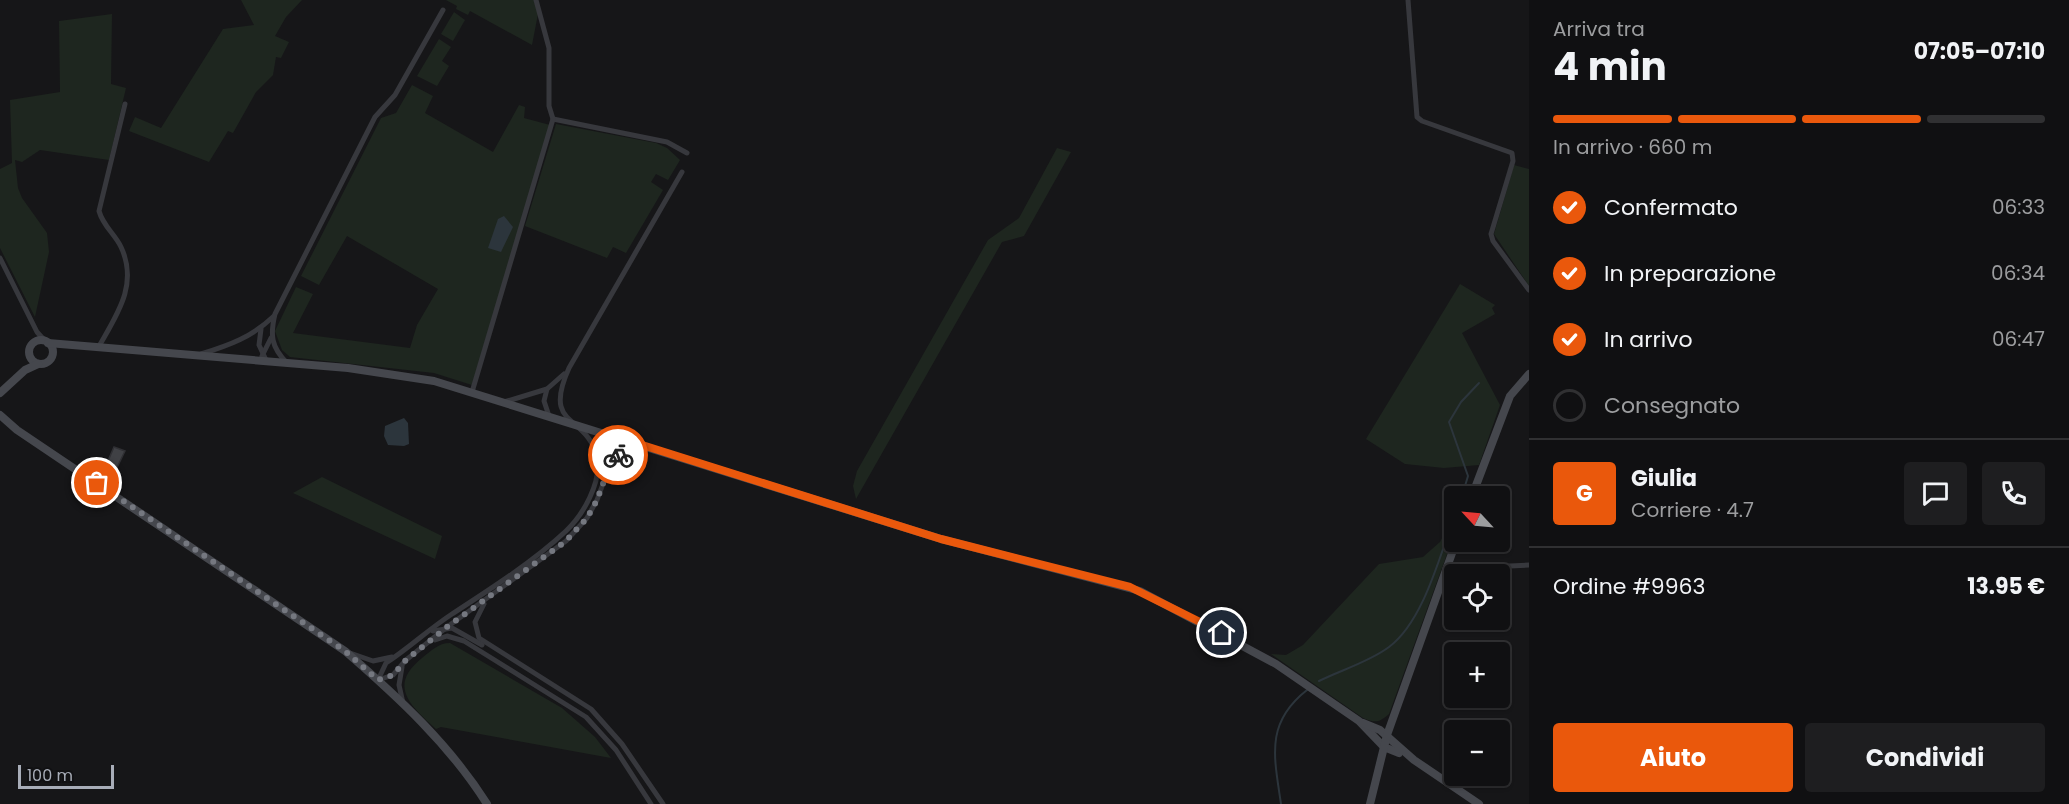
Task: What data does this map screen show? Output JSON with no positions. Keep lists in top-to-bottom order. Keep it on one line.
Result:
{"scale_bar":"100 m","north":"top left","page":{"heading":["4 min","Arriva tra","07:05–07:10"],"panel":["Giulia","Corriere · 4.7","Ordine #9963","13.95 €"],"bar":"In arrivo · 660 m","list":[["Confermato","06:33"],["In preparazione","06:34"],["In arrivo","06:47"],"Consegnato"],"round":"G","map_buttons":["+","−"],"buttons":["Aiuto","Condividi"],"scale":"100 m"}}
